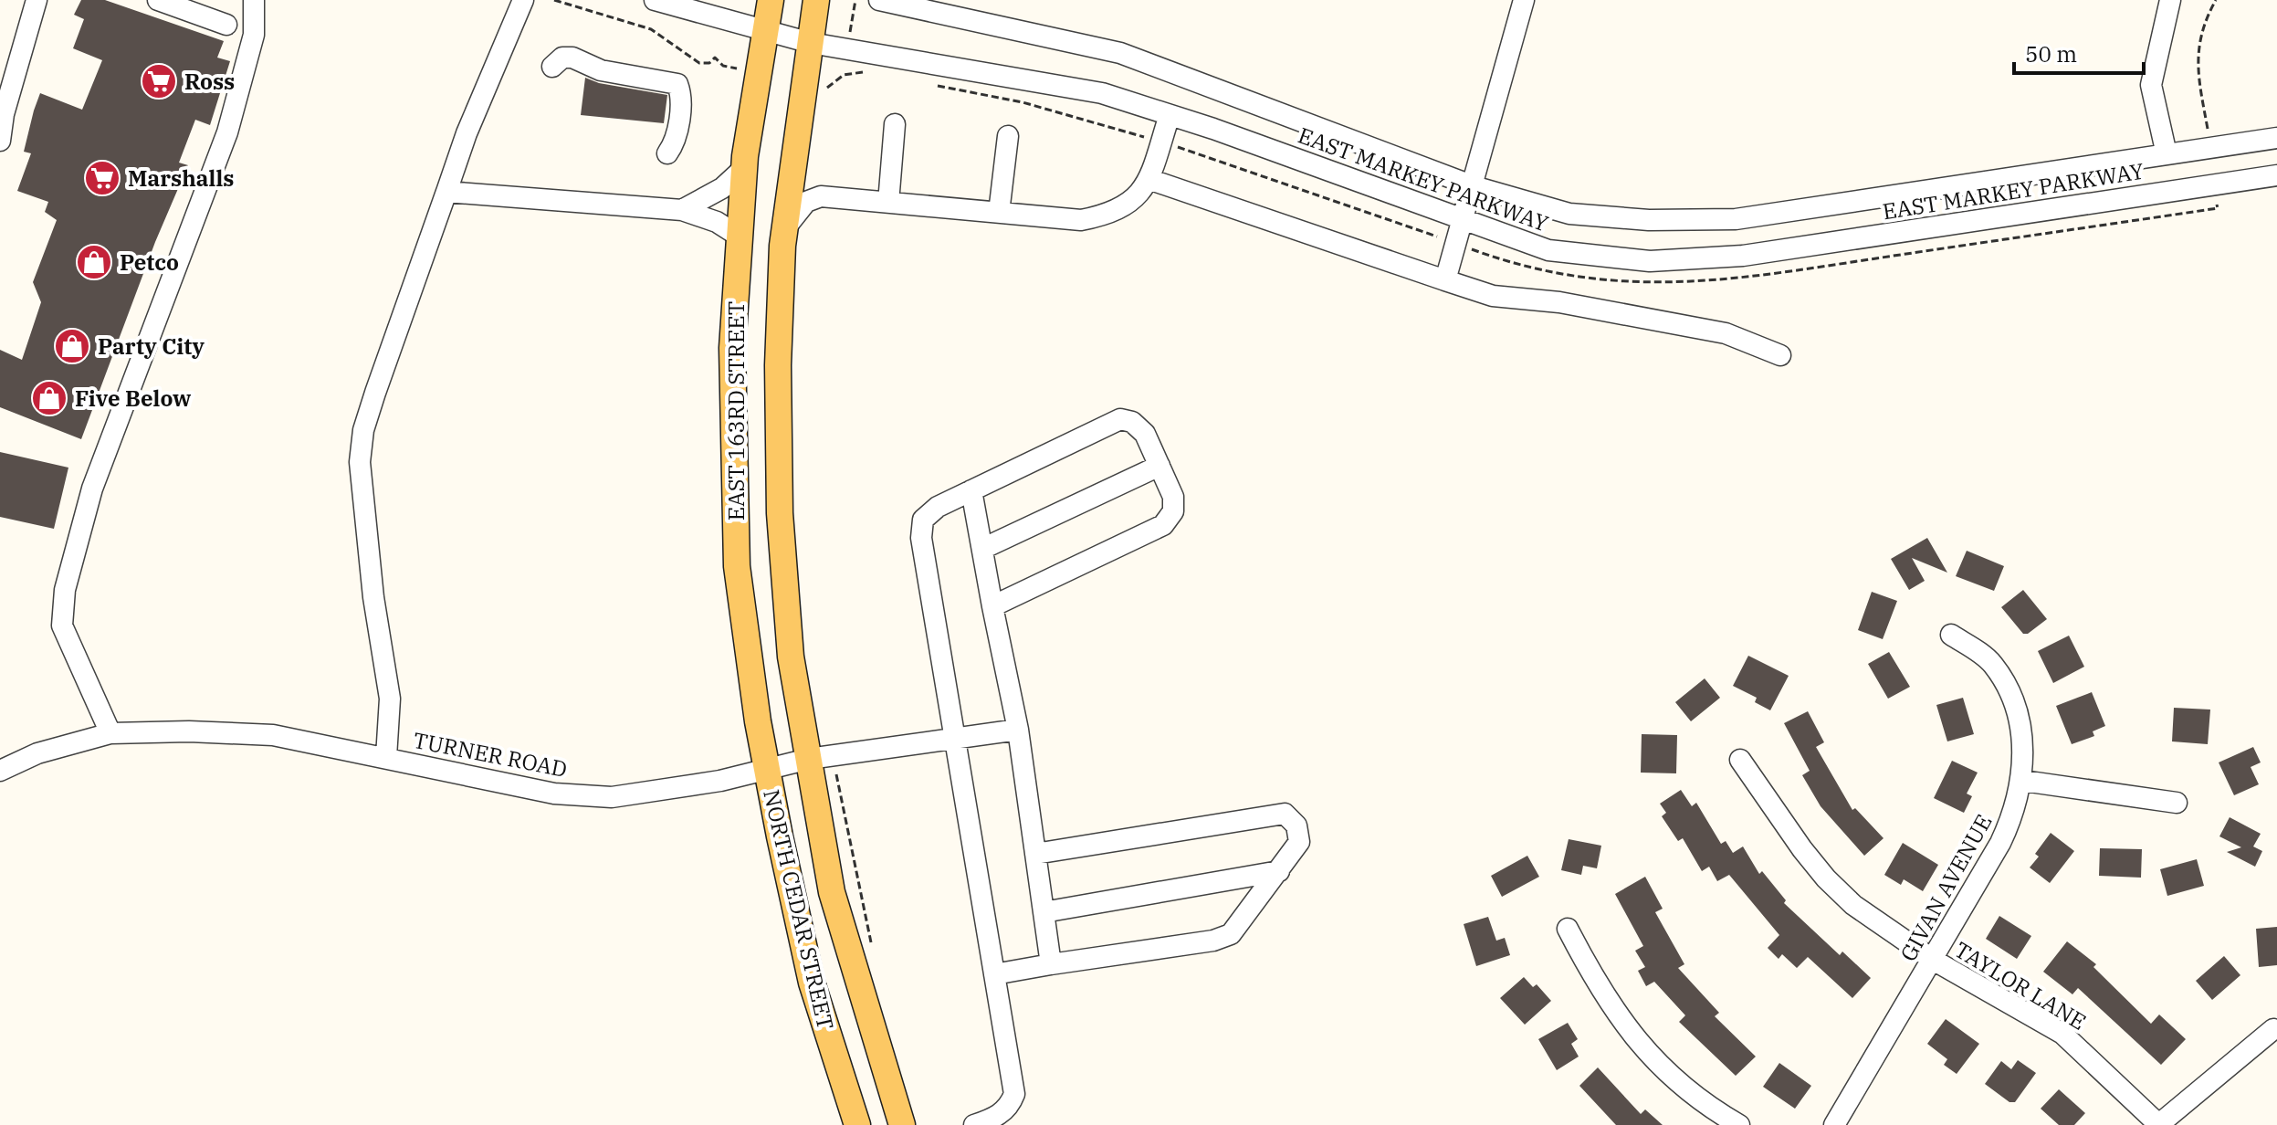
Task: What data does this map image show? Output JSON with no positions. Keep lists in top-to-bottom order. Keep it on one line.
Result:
{"streets":{"main road":["EAST 163RD STREET","NORTH CEDAR STREET"],"street":["EAST MARKEY PARKWAY","TURNER ROAD","GIVAN AVENUE","TAYLOR LANE"]},"crossings":[["EAST MARKEY PARKWAY","EAST 163RD STREET"],["EAST 163RD STREET","TURNER ROAD"],["EAST 163RD STREET","NORTH CEDAR STREET"],["TURNER ROAD","NORTH CEDAR STREET"],["GIVAN AVENUE","TAYLOR LANE"]],"places":{"supermarket":["Ross","Marshalls"],"shop":["Petco","Party City","Five Below"]},"scale_bar":"50 m"}
